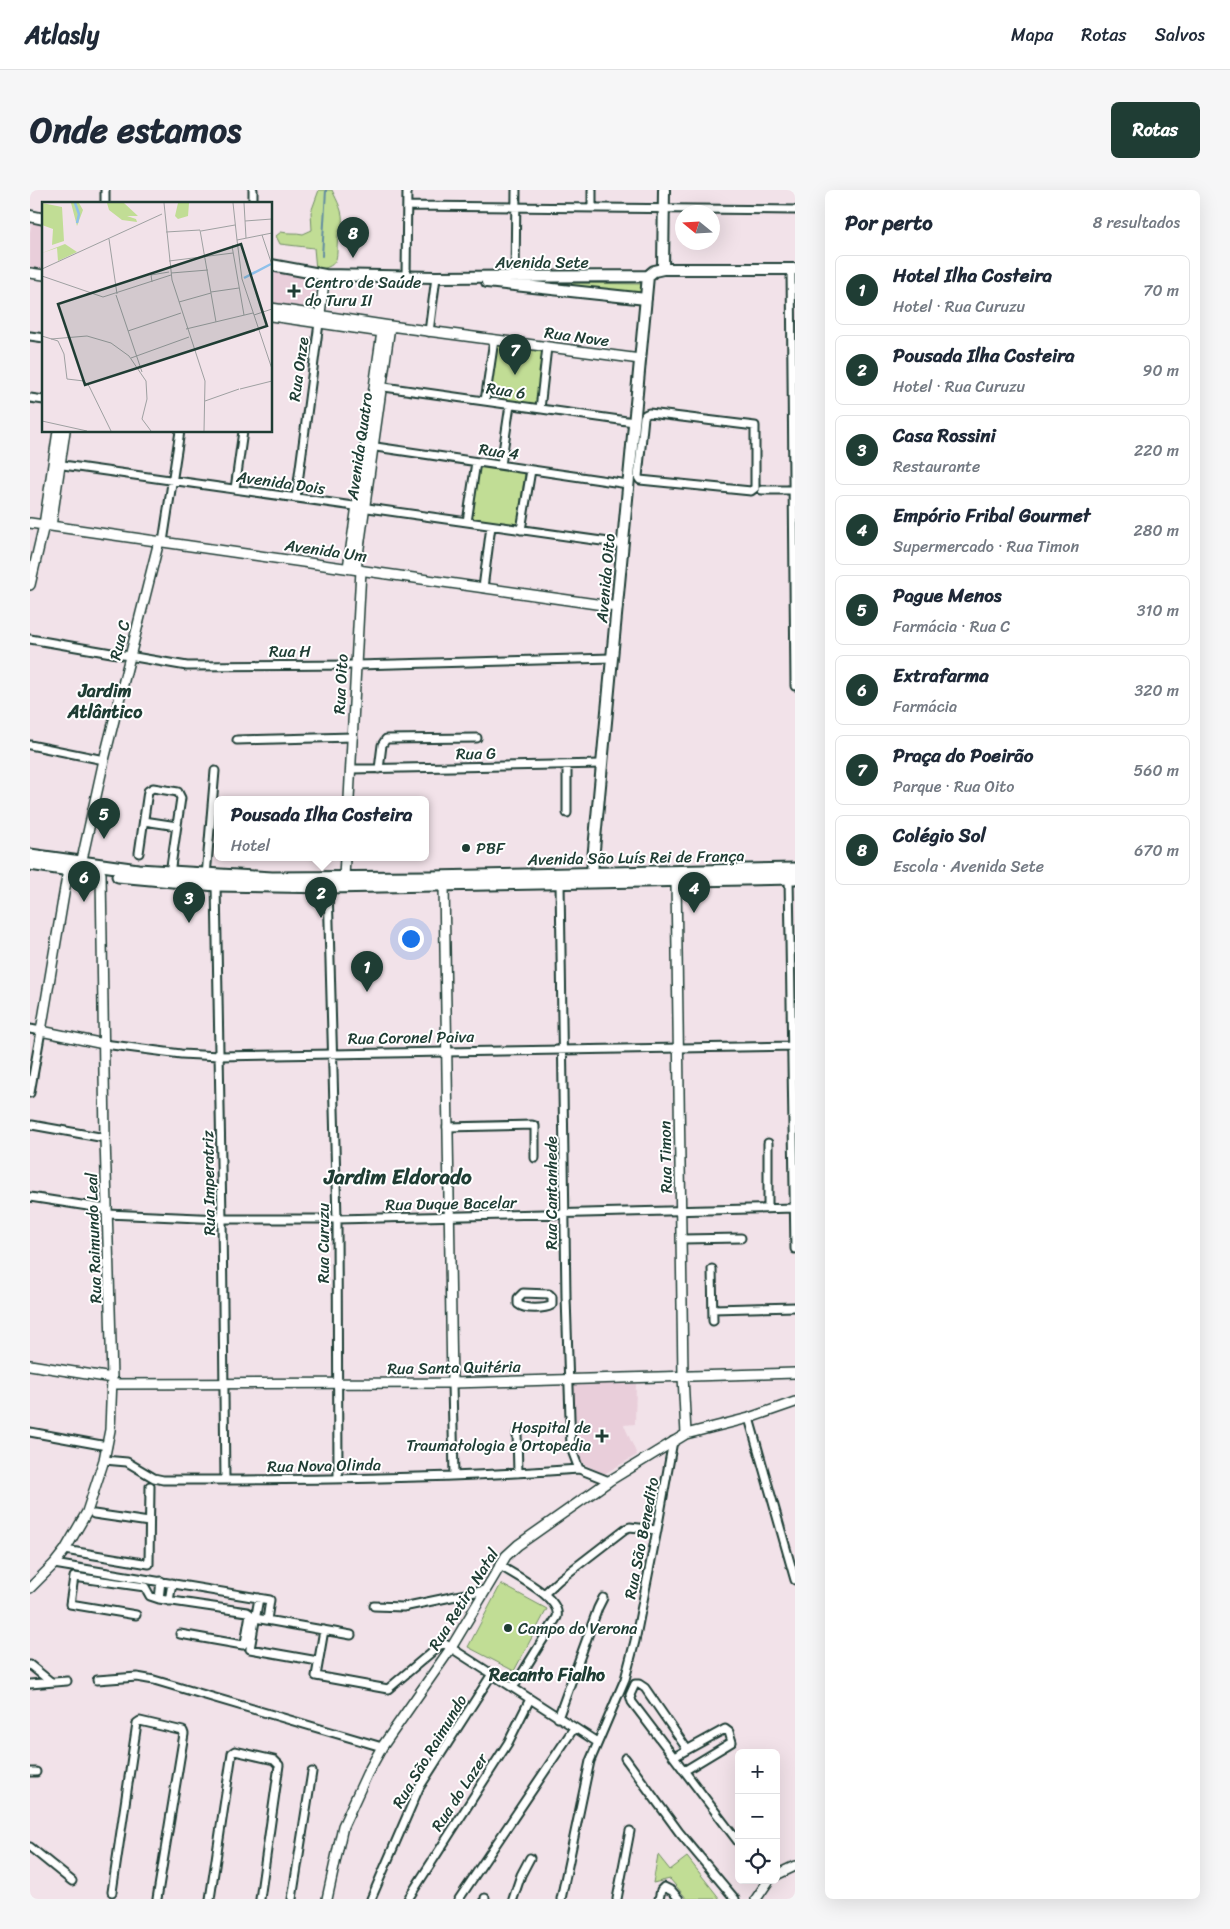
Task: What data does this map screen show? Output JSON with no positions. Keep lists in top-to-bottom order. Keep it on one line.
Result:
{"streets":{"main road":["Avenida Sete","Avenida Oito","Avenida São Luís Rei de França"],"street":["Rua Nove","Rua Onze","Rua 6","Avenida Quatro","Rua 4","Avenida Dois","Avenida Um","Rua C","Rua H","Rua Oito","Rua G","Rua Coronel Paiva","Rua Timon","Rua Imperatriz","Rua Cantanhede","Rua Duque Bacelar","Rua Raimundo Leal","Rua Curuzu","Rua Santa Quitéria","Rua Nova Olinda","Rua São Benedito","Rua Retiro Natal","Rua São Raimundo","Rua do Lazer"]},"crossings":[["Avenida Sete","Rua Onze"],["Avenida Sete","Avenida Oito"],["Rua Nove","Avenida Quatro"],["Rua Nove","Avenida Oito"],["Rua Onze","Avenida Dois"],["Rua 6","Avenida Quatro"],["Rua 6","Avenida Oito"],["Avenida Quatro","Rua 4"],["Avenida Quatro","Avenida Dois"],["Avenida Quatro","Avenida Um"],["Avenida Quatro","Rua Oito"],["Rua 4","Avenida Oito"],["Avenida Dois","Avenida Oito"],["Avenida Um","Avenida Oito"],["Avenida Um","Rua C"],["Avenida Um","Rua Oito"],["Avenida Oito","Rua H"],["Avenida Oito","Rua G"],["Avenida Oito","Avenida São Luís Rei de França"],["Rua C","Rua H"],["Rua C","Avenida São Luís Rei de França"],["Rua H","Rua Oito"],["Rua Oito","Rua G"],["Avenida São Luís Rei de França","Rua Timon"],["Avenida São Luís Rei de França","Rua Imperatriz"],["Avenida São Luís Rei de França","Rua Cantanhede"],["Avenida São Luís Rei de França","Rua Raimundo Leal"],["Avenida São Luís Rei de França","Rua Curuzu"],["Rua Coronel Paiva","Rua Timon"],["Rua Coronel Paiva","Rua Imperatriz"],["Rua Coronel Paiva","Rua Cantanhede"],["Rua Coronel Paiva","Rua Raimundo Leal"],["Rua Coronel Paiva","Rua Curuzu"],["Rua Timon","Rua Duque Bacelar"],["Rua Timon","Rua Santa Quitéria"],["Rua Timon","Rua Retiro Natal"],["Rua Imperatriz","Rua Duque Bacelar"],["Rua Imperatriz","Rua Santa Quitéria"],["Rua Imperatriz","Rua Nova Olinda"],["Rua Cantanhede","Rua Duque Bacelar"],["Rua Cantanhede","Rua Santa Quitéria"],["Rua Cantanhede","Rua Nova Olinda"],["Rua Duque Bacelar","Rua Raimundo Leal"],["Rua Duque Bacelar","Rua Curuzu"],["Rua Raimundo Leal","Rua Santa Quitéria"],["Rua Raimundo Leal","Rua Nova Olinda"],["Rua Curuzu","Rua Santa Quitéria"],["Rua Curuzu","Rua Nova Olinda"],["Rua São Benedito","Rua Retiro Natal"]],"districts":["Jardim Atlântico","Jardim Eldorado","Recanto Fialho"],"places":{"health":["Centro de Saúde do Turu II","Hospital de Traumatologia e Ortopedia"],"other":["PBF","Campo do Verona"]},"north":"left","page":{"header":"Atlasly","nav":["Mapa","Rotas","Salvos"],"title":"Onde estamos","buttons":"Rotas","heading":["Por perto","8 resultados"],"pins":["8","7","5","6","4","2","3","1"],"list":[{"mark":"1","name":"Hotel Ilha Costeira","note":"Hotel · Rua Curuzu","value":"70 m"},{"mark":"2","name":"Pousada Ilha Costeira","note":"Hotel · Rua Curuzu","value":"90 m"},{"mark":"3","name":"Casa Rossini","note":"Restaurante","value":"220 m"},{"mark":"4","name":"Empório Fribal Gourmet","note":"Supermercado · Rua Timon","value":"280 m"},{"mark":"5","name":"Pague Menos","note":"Farmácia · Rua C","value":"310 m"},{"mark":"6","name":"Extrafarma","note":"Farmácia","value":"320 m"},{"mark":"7","name":"Praça do Poeirão","note":"Parque · Rua Oito","value":"560 m"},{"mark":"8","name":"Colégio Sol","note":"Escola · Avenida Sete","value":"670 m"}],"popup":["Pousada Ilha Costeira","Hotel"],"map_buttons":["+","−"]}}
